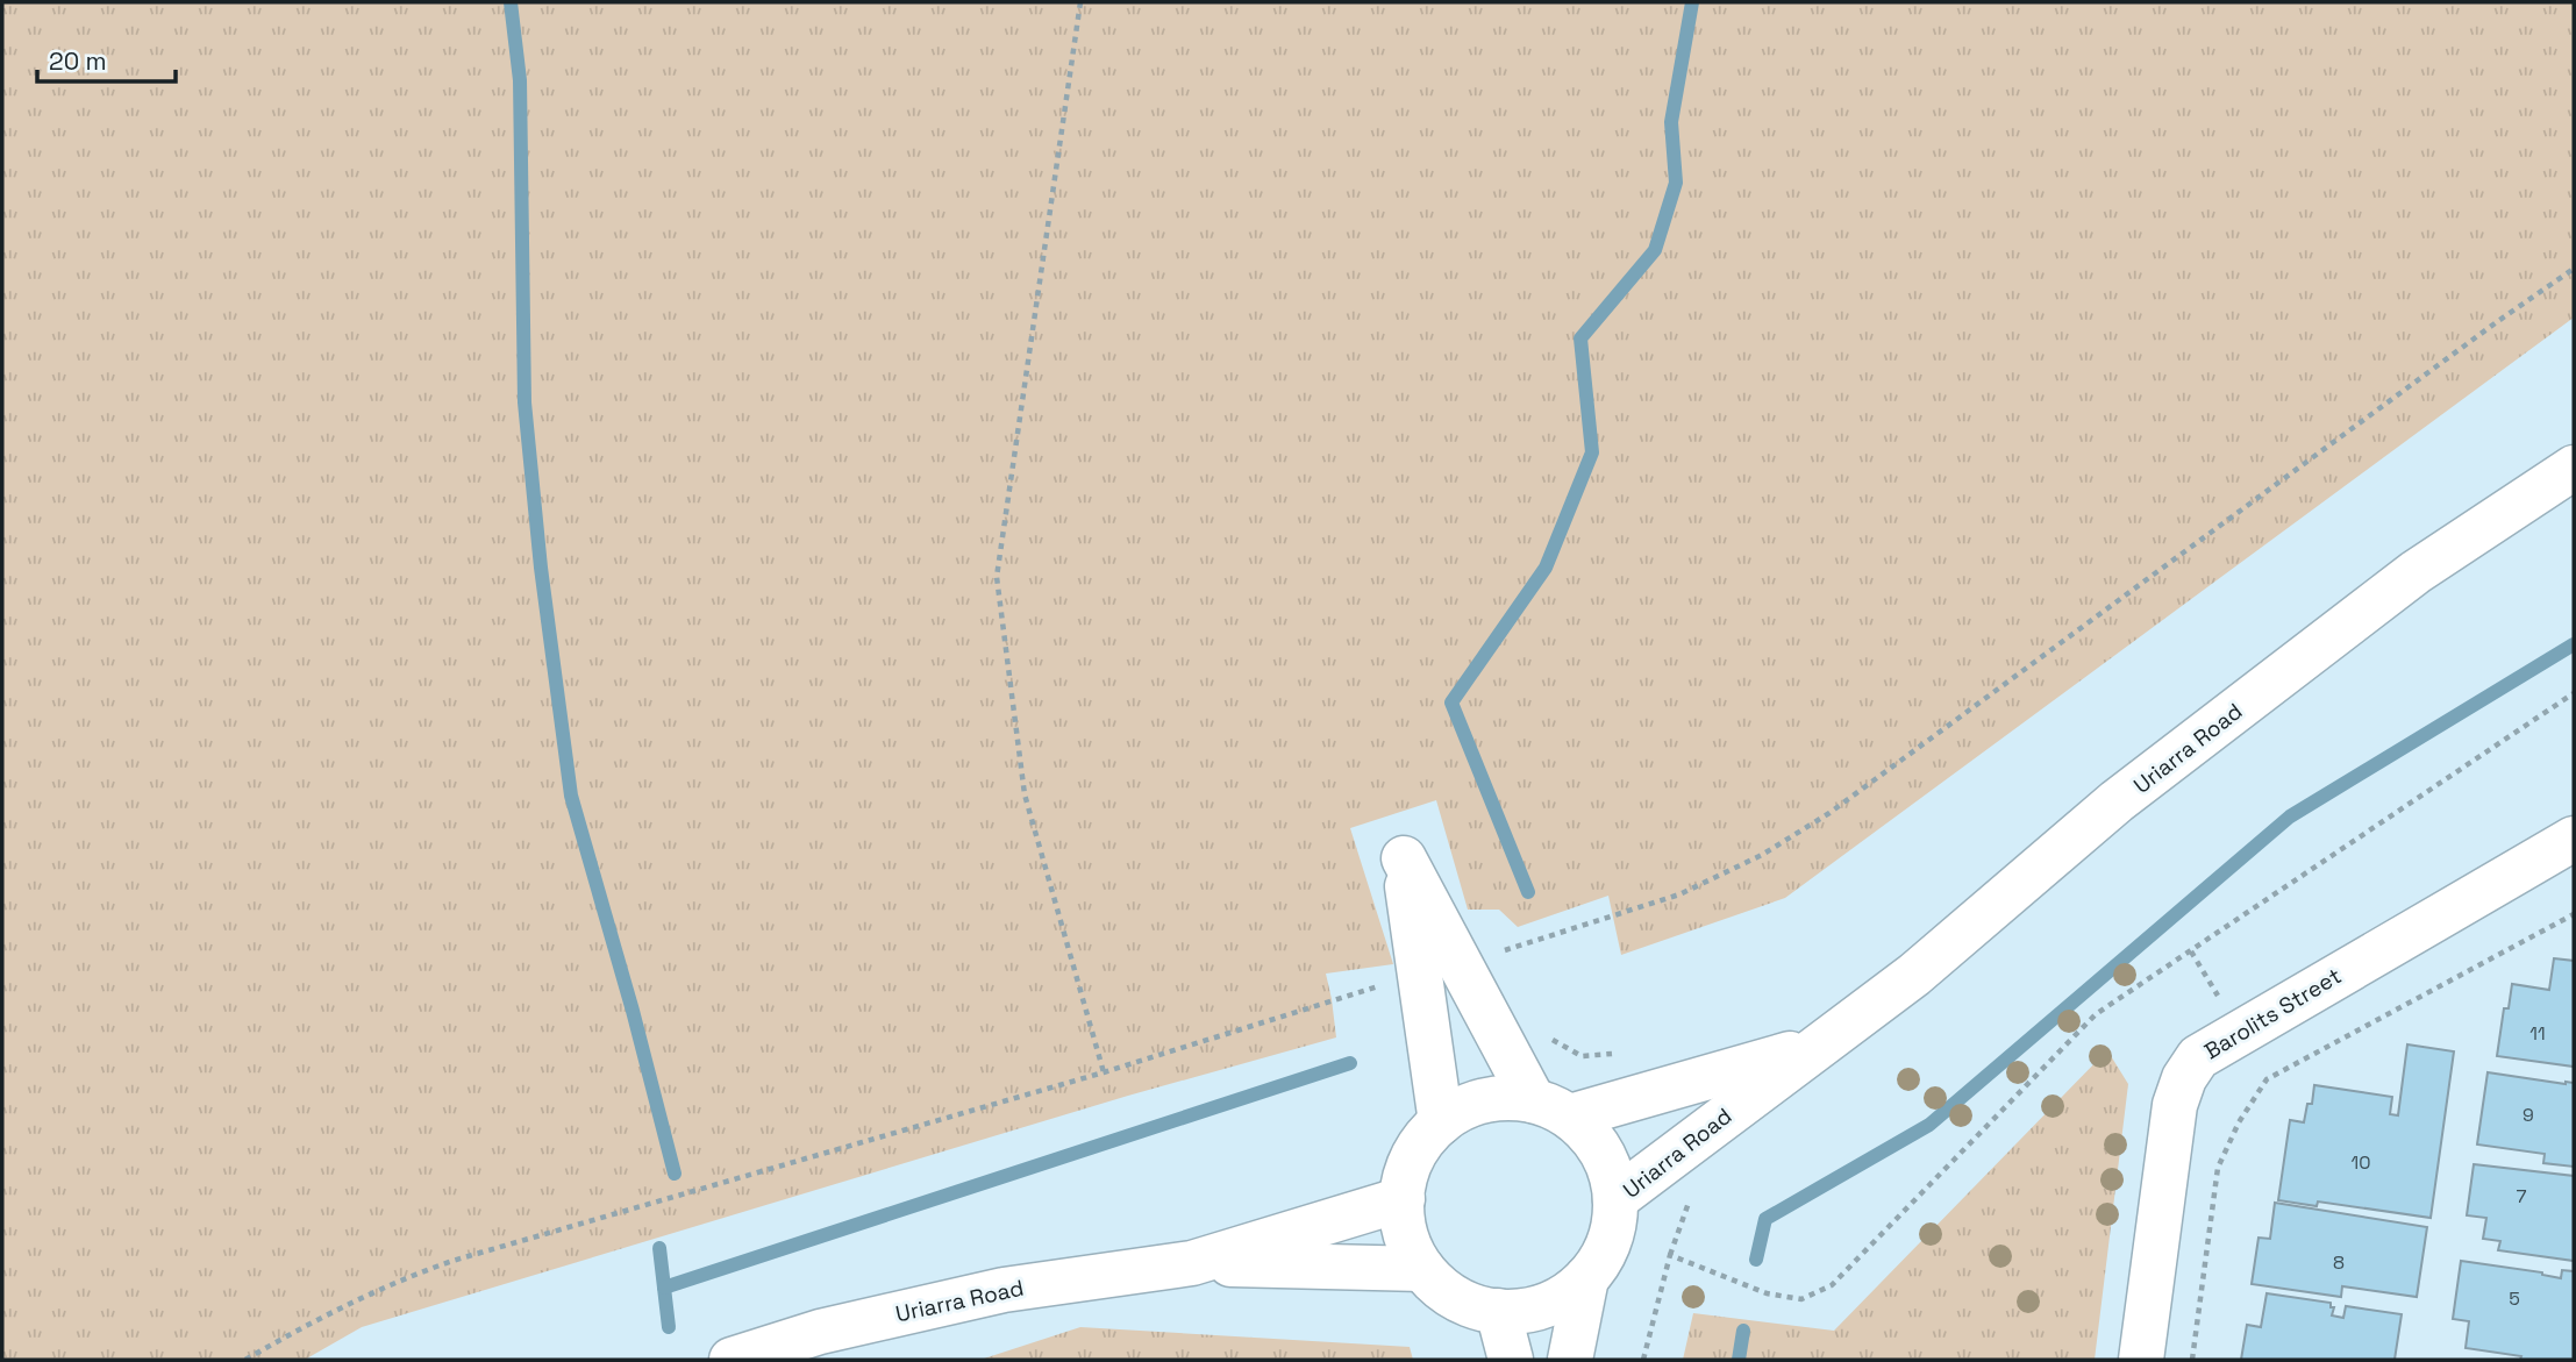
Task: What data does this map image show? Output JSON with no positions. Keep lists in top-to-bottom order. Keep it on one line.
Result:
{"streets":{"street":["Uriarra Road","Barolits Street"]},"house_numbers":["11","9","10","7","8","5"],"scale_bar":"20 m"}
